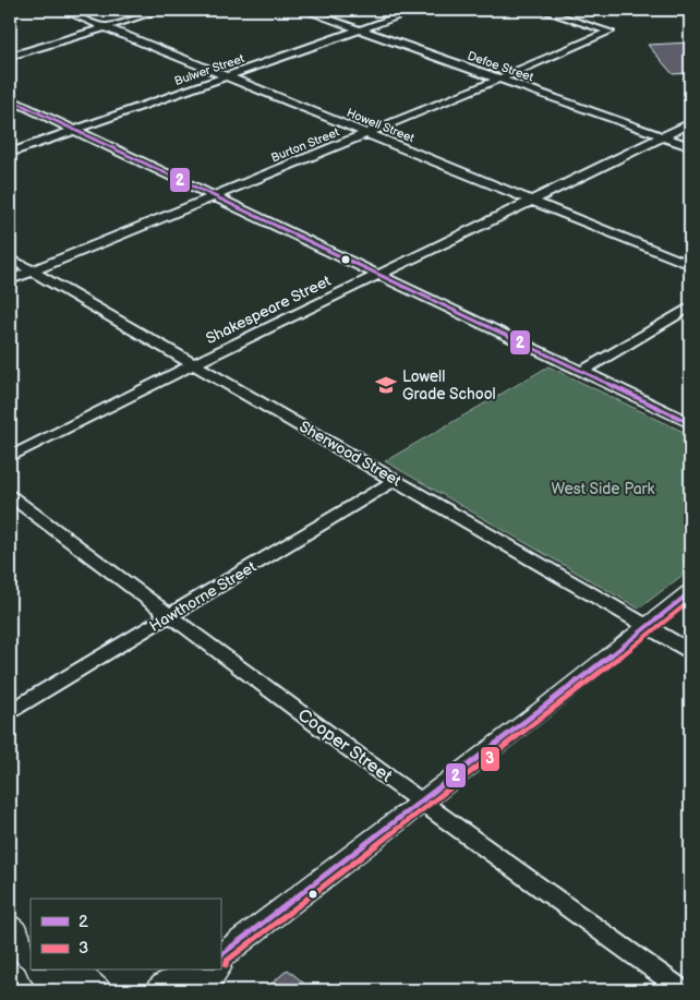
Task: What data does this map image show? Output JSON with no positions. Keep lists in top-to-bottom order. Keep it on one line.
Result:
{"streets":{"street":["Defoe Street","Bulwer Street","Howell Street","Burton Street","Shakespeare Street","Sherwood Street","Hawthorne Street","Cooper Street"]},"crossings":[["Defoe Street","Bulwer Street"],["Defoe Street","Burton Street"],["Defoe Street","Shakespeare Street"],["Bulwer Street","Howell Street"],["Howell Street","Burton Street"],["Howell Street","Shakespeare Street"],["Burton Street","Sherwood Street"],["Shakespeare Street","Sherwood Street"],["Sherwood Street","Hawthorne Street"],["Hawthorne Street","Cooper Street"]],"parks":["West Side Park"],"places":{"school or university":["Lowell Grade School"]},"lines":["transit line 2","transit line 3"],"legend":["2","3"]}
